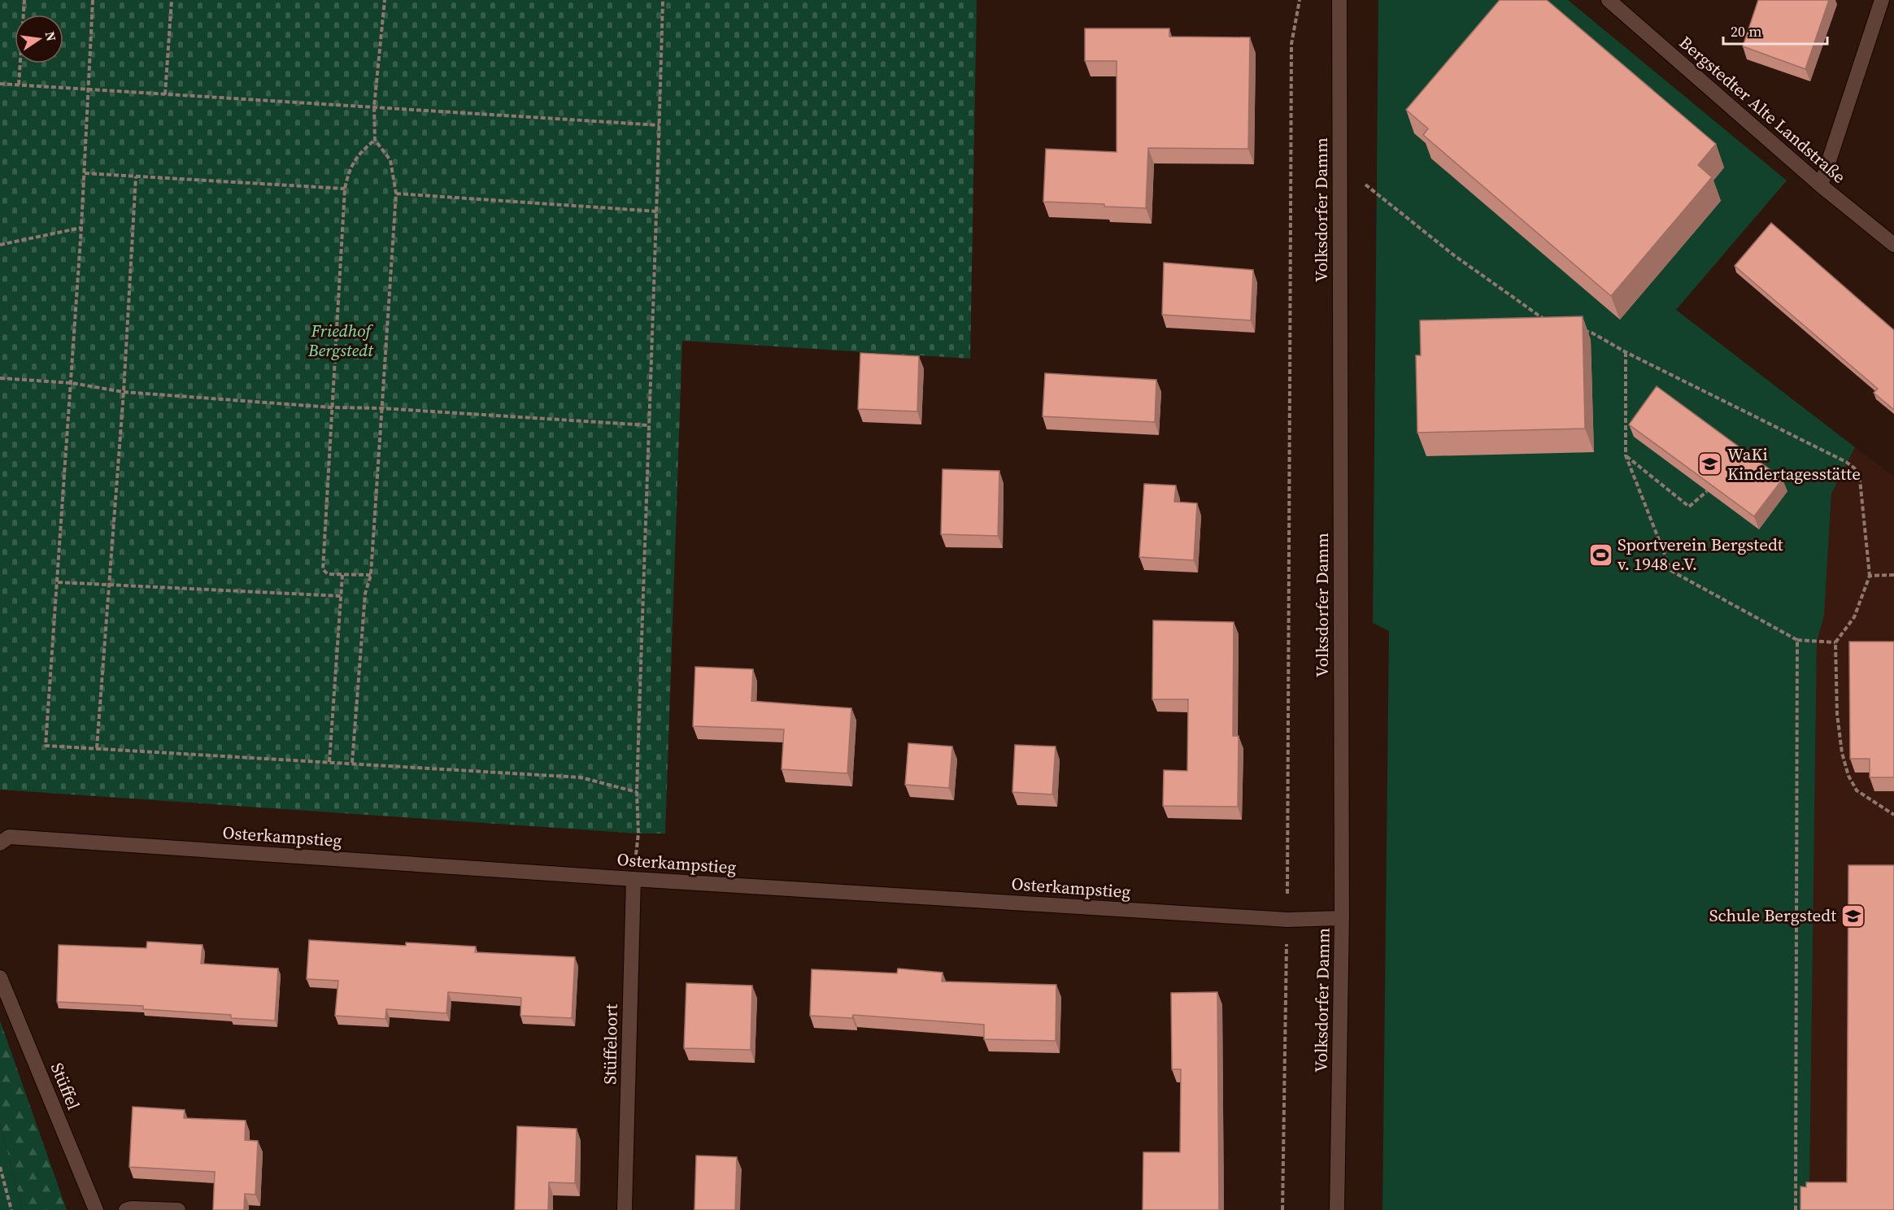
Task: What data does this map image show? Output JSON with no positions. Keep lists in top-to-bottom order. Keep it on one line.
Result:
{"streets":{"street":["Bergstedter Alte Landstraße","Volksdorfer Damm","Osterkampstieg","Stüffeloort","Stüffel"]},"crossings":[["Volksdorfer Damm","Osterkampstieg"],["Osterkampstieg","Stüffeloort"]],"parks":["Friedhof Bergstedt"],"places":{"school or university":["WaKi Kindertagesstätte","Schule Bergstedt"],"sports":["Sportverein Bergstedt v. 1948 e.V."]},"scale_bar":"20 m","north":"right"}
